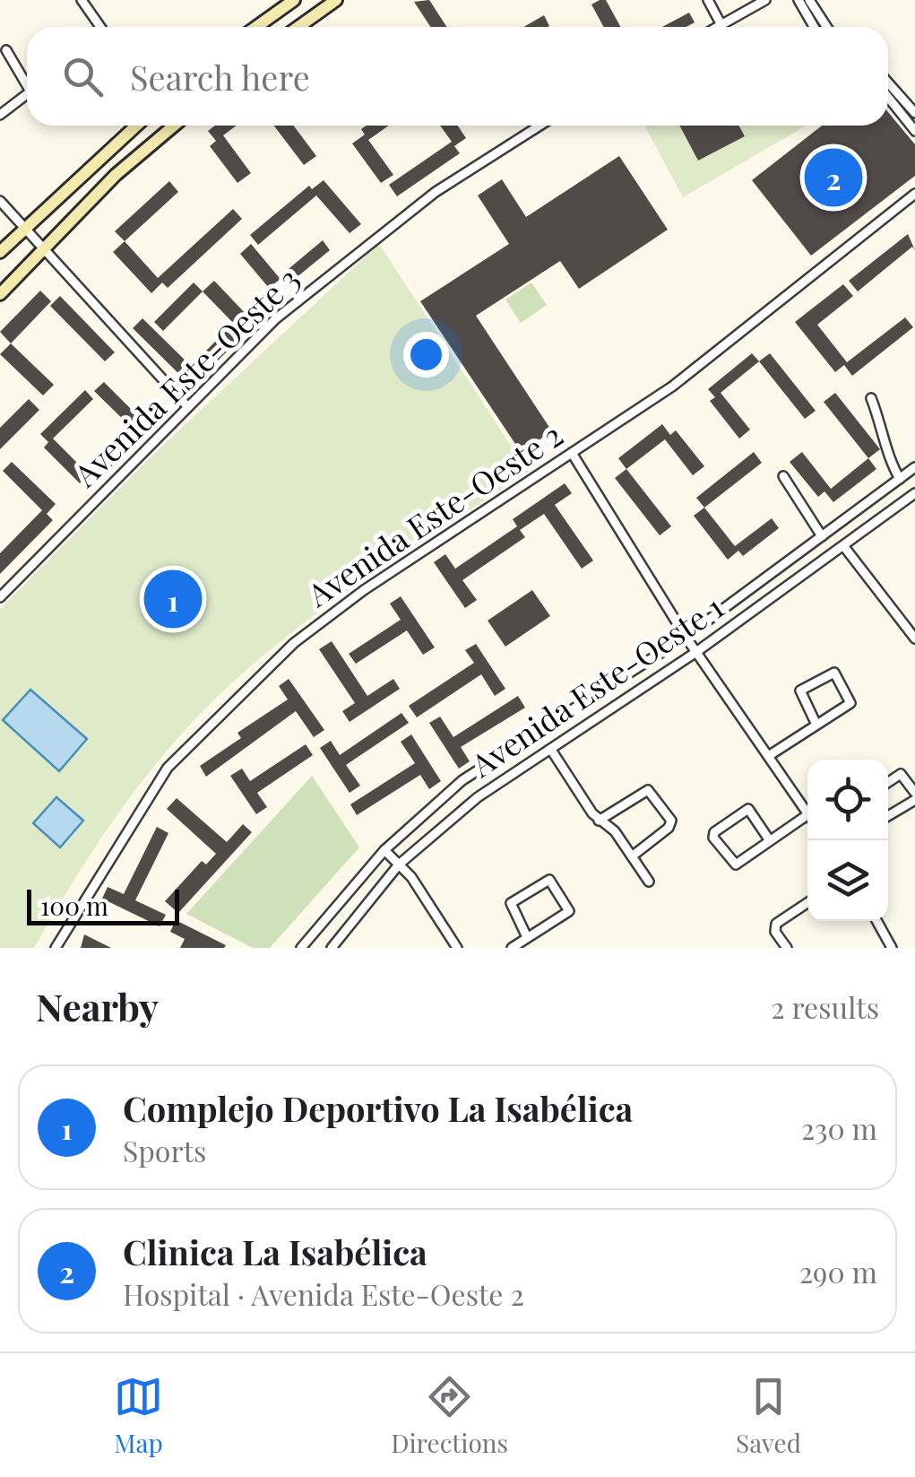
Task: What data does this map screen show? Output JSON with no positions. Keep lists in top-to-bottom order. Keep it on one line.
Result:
{"streets":{"street":["Avenida Este-Oeste 3","Avenida Este-Oeste 2","Avenida Este-Oeste 1"]},"scale_bar":"100 m","page":{"search":"Search here","pins":["2","1"],"scale":"100 m","heading":["Nearby","2 results"],"list":[{"mark":"1","name":"Complejo Deportivo La Isabélica","note":"Sports","value":"230 m"},{"mark":"2","name":"Clinica La Isabélica","note":"Hospital · Avenida Este-Oeste 2","value":"290 m"}],"nav":["Map","Directions","Saved"]}}
